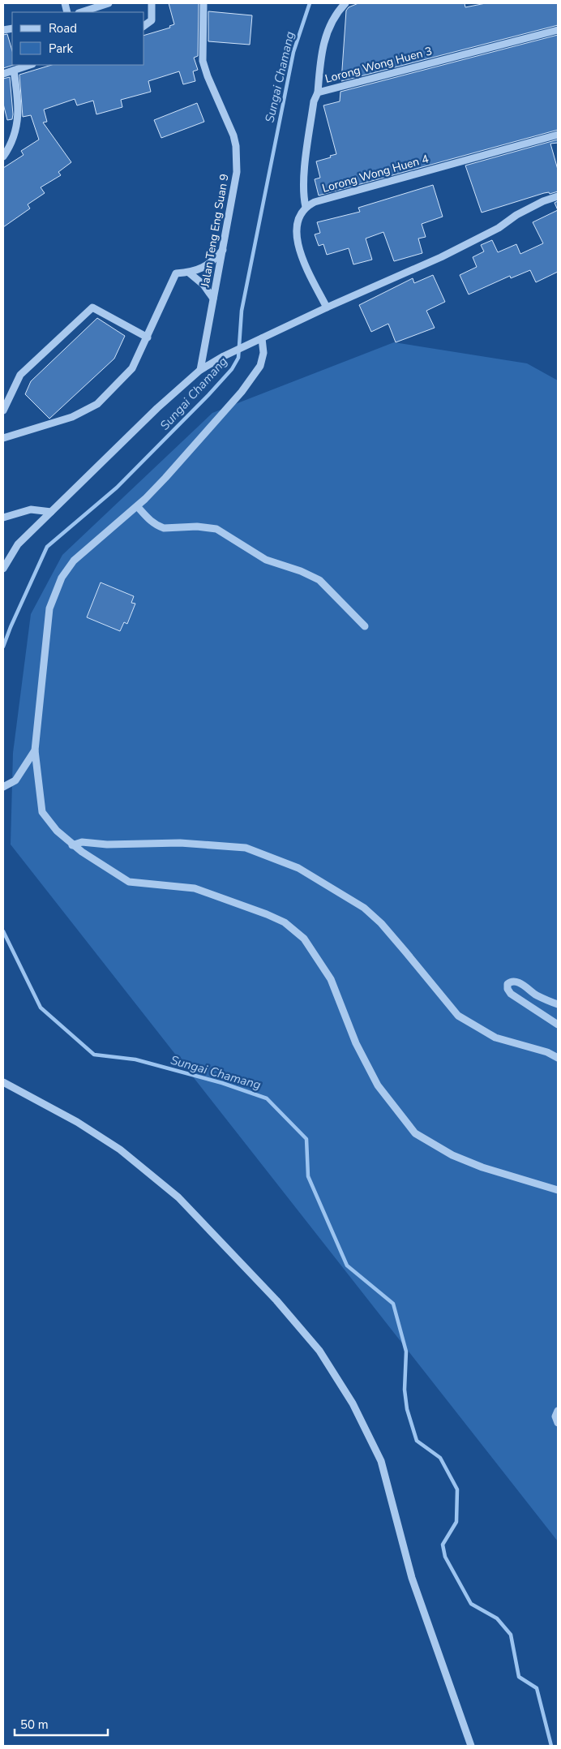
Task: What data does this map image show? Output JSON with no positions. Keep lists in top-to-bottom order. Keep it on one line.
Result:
{"streets":{"street":["Lorong Wong Huen 3","Lorong Wong Huen 4","Jalan Teng Eng Suan 9"]},"crossings":[["Lorong Wong Huen 3","Lorong Wong Huen 4"]],"water":["Sungai Chamang"],"legend":["Road","Park"],"scale_bar":"50 m"}
